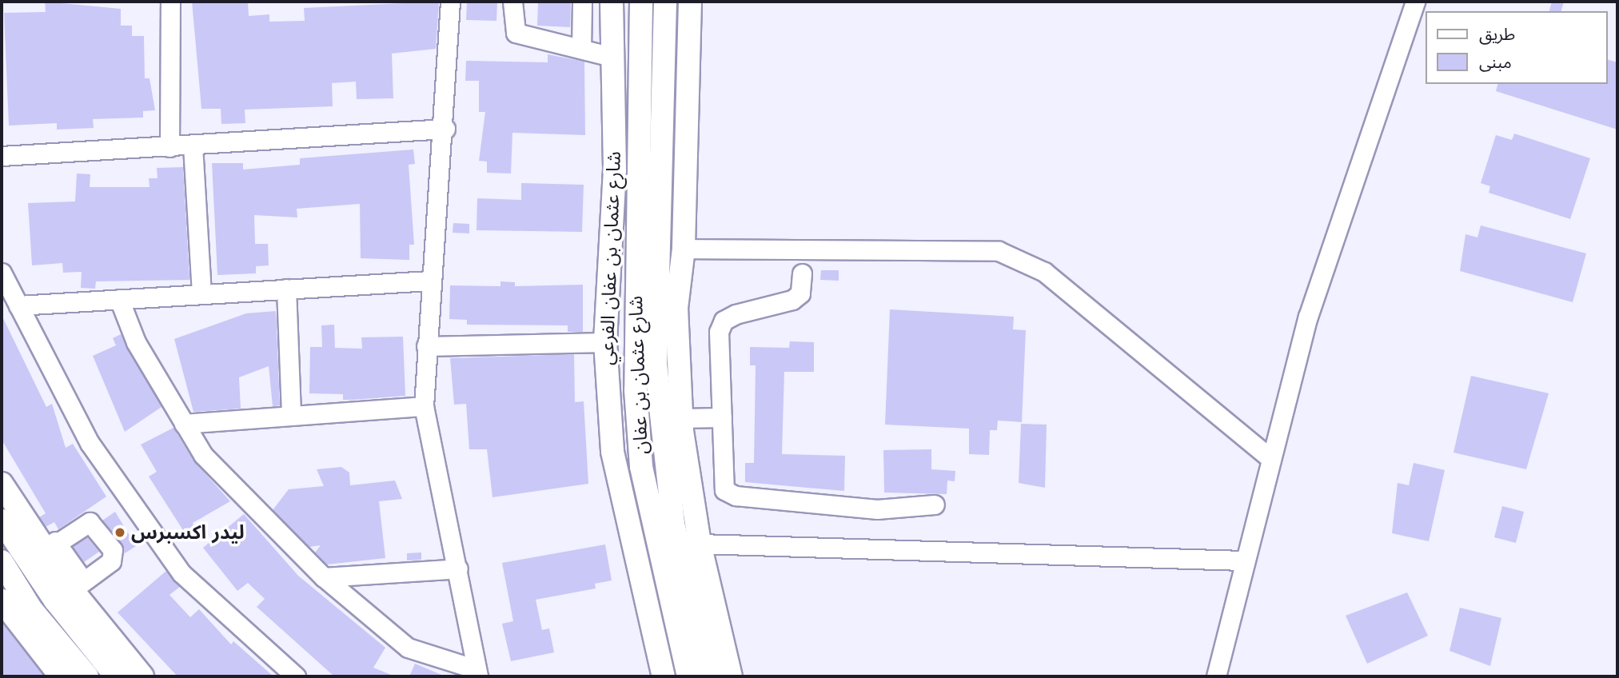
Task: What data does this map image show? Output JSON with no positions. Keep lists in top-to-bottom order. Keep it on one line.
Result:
{"streets":{"main road":["شارع عثمان بن عفان الفرعي","شارع عثمان بن عفان"]},"places":["ليدر اكسبرس"],"legend":["طريق","مبنى"]}
